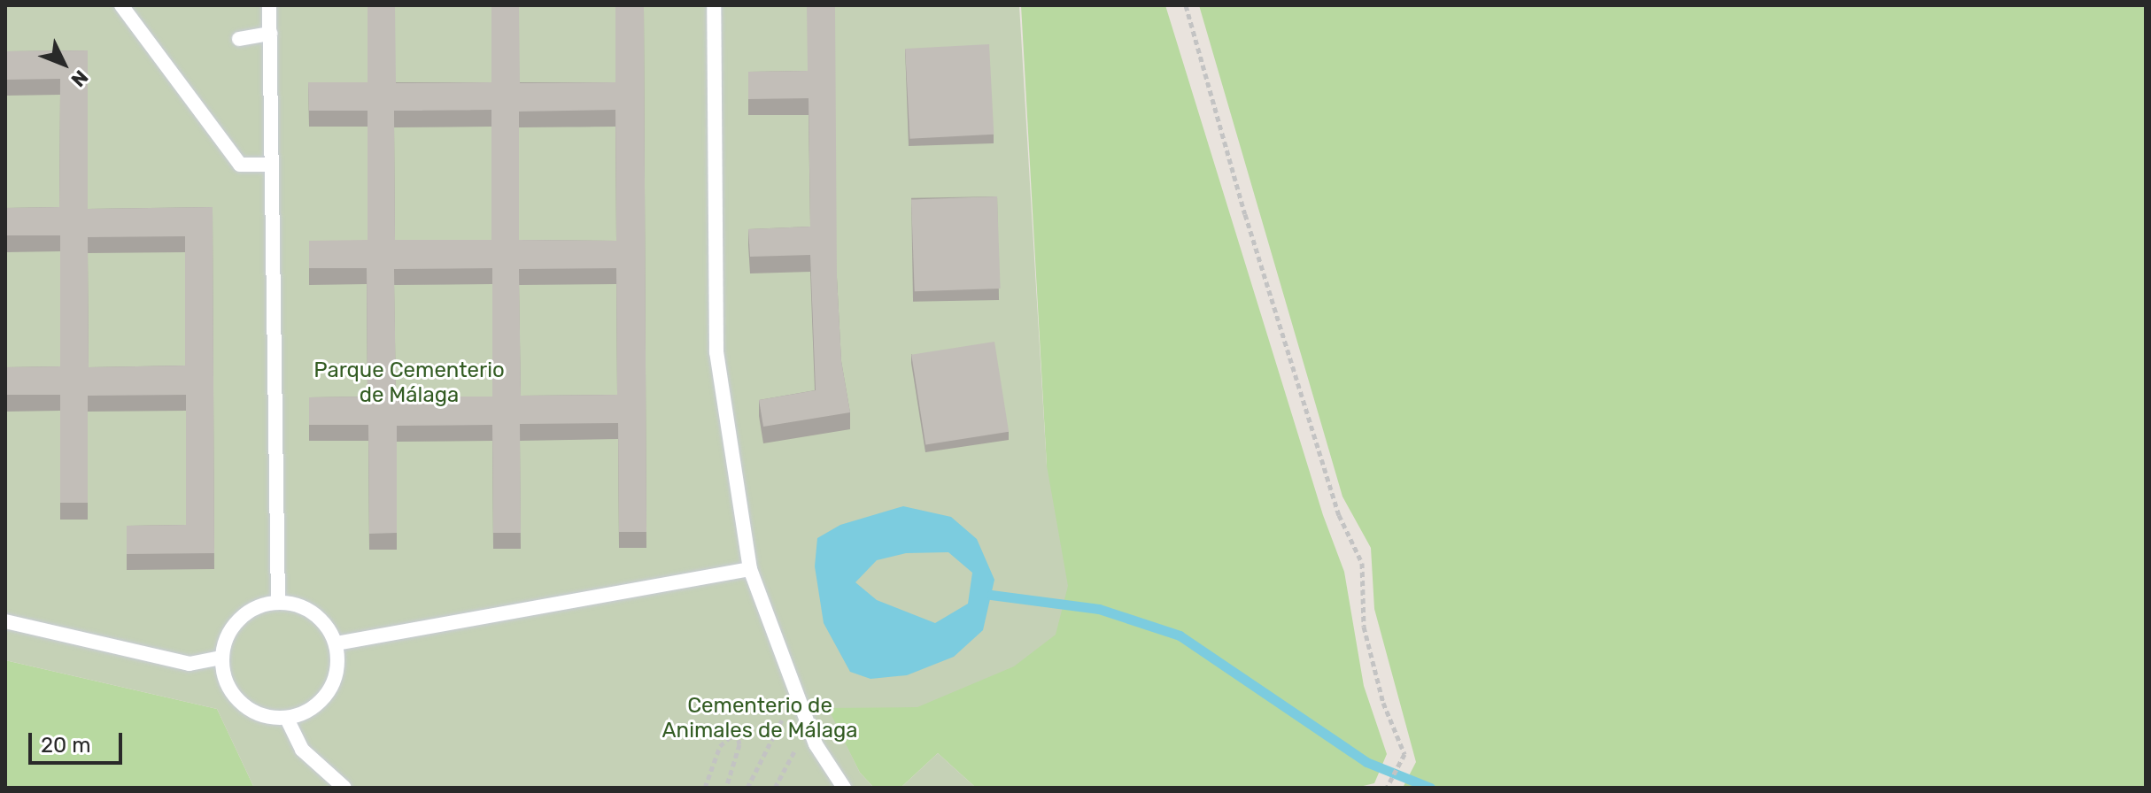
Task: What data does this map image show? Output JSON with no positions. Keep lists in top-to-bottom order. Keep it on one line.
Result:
{"parks":["Parque Cementerio de Málaga","Cementerio de Animales de Málaga"],"scale_bar":"20 m","north":"bottom right"}
